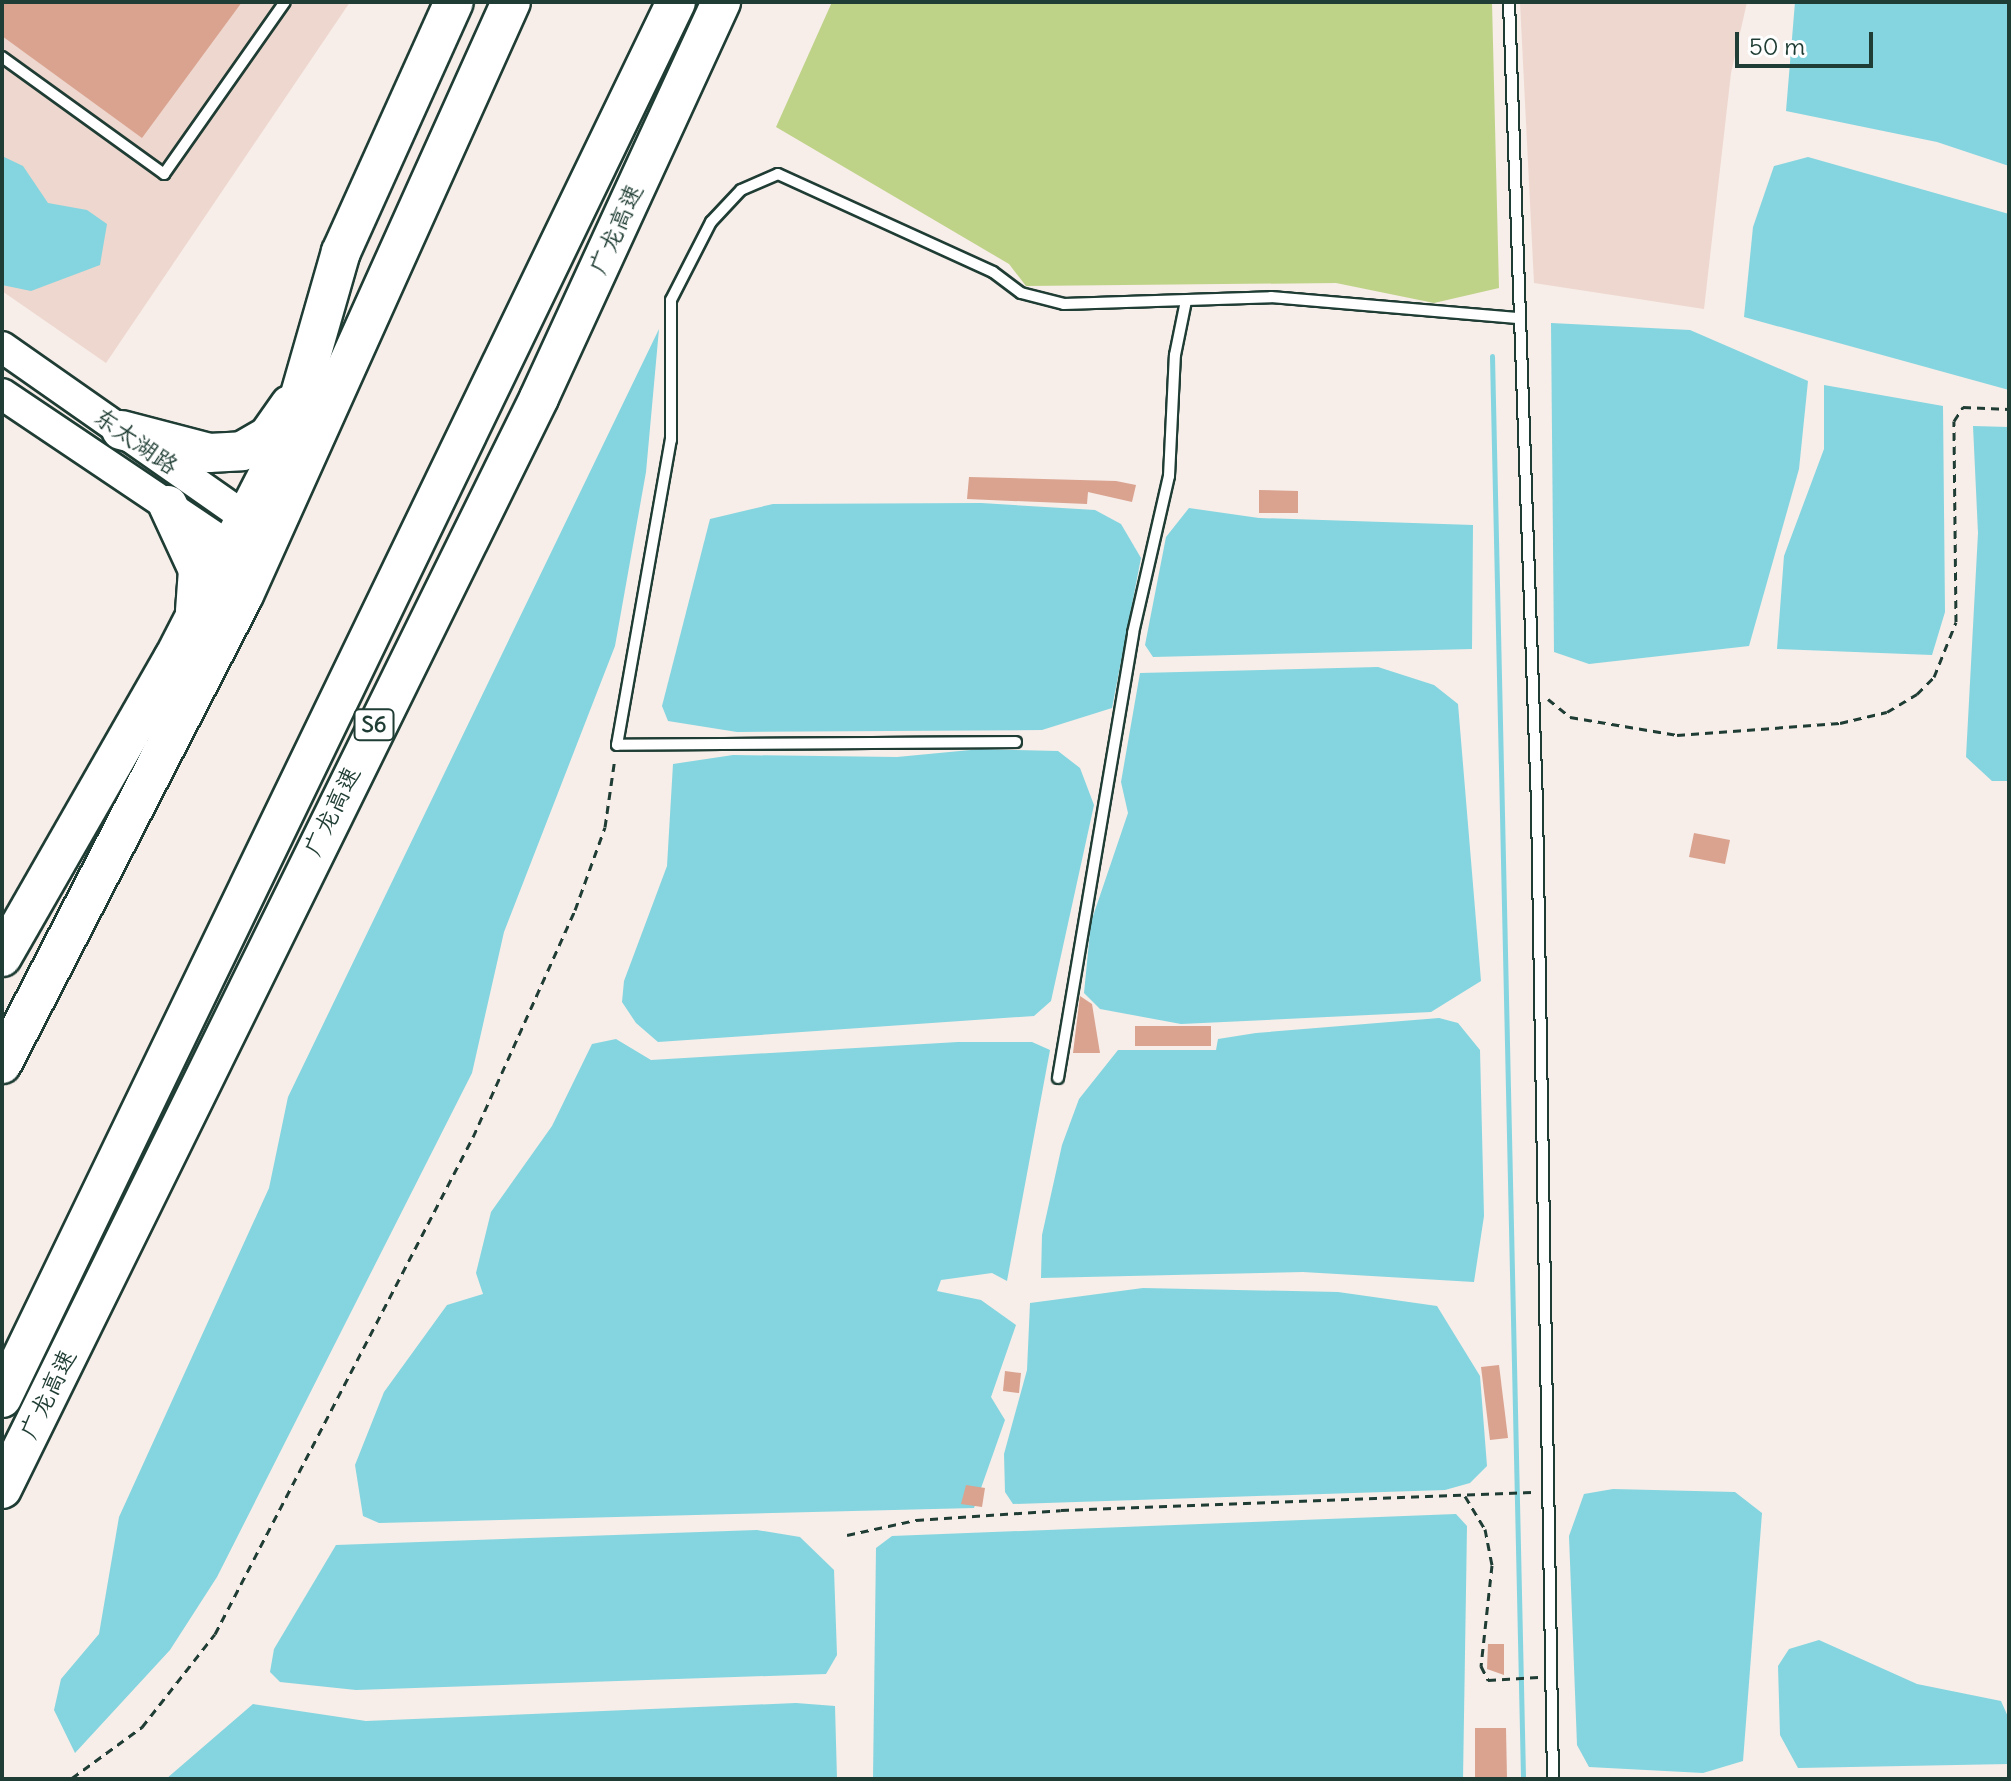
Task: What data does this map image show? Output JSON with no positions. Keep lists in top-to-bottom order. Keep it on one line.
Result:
{"streets":{"highway":["广龙高速","S6"],"main road":["东太湖路"]},"scale_bar":"50 m"}
